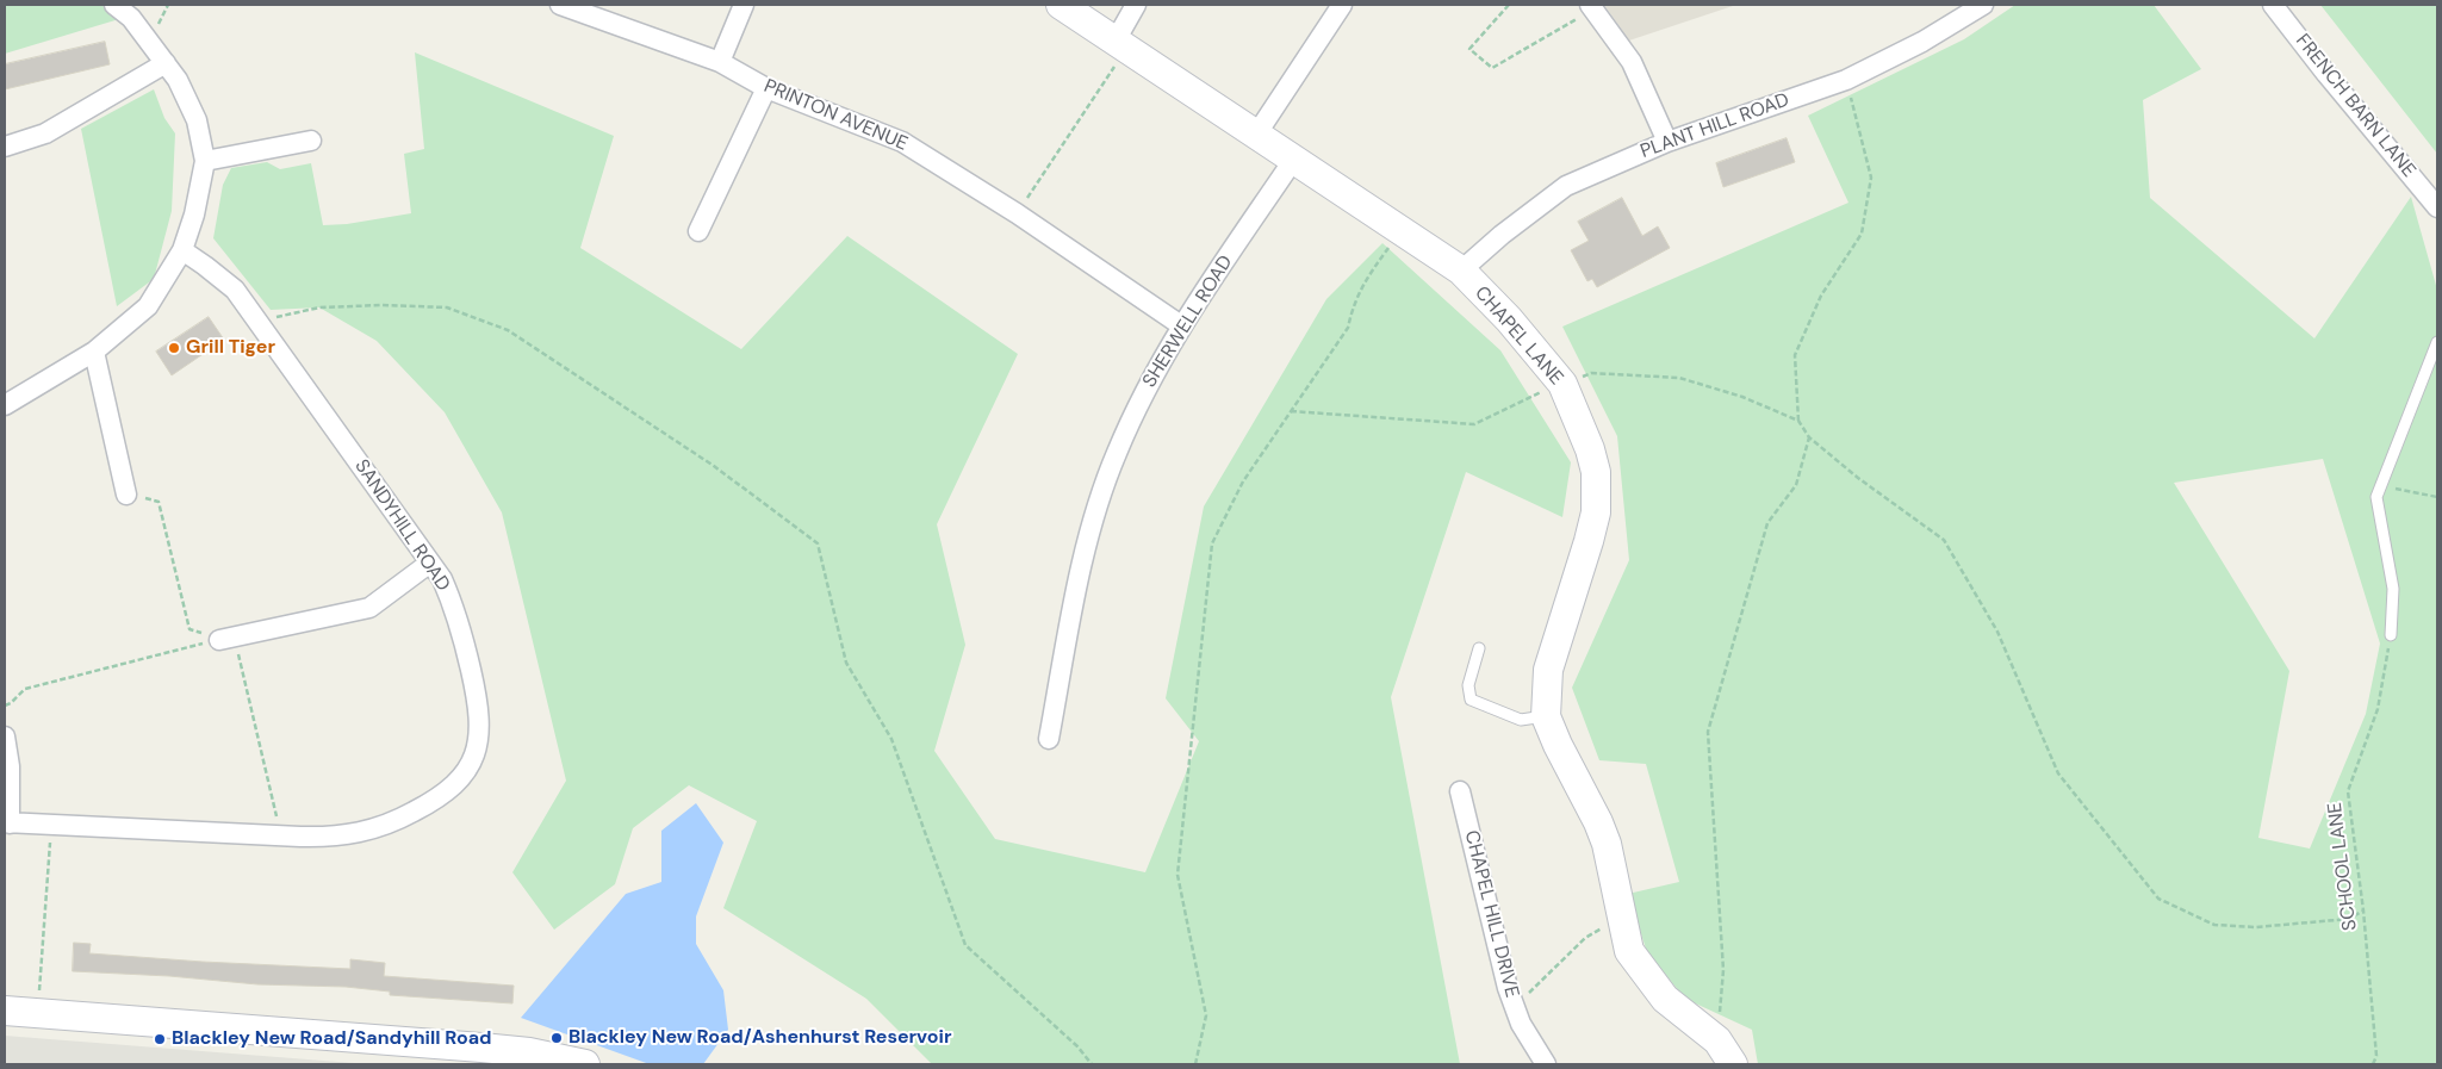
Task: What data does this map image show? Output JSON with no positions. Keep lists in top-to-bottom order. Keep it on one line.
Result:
{"streets":{"street":["FRENCH BARN LANE","PRINTON AVENUE","PLANT HILL ROAD","SHERWELL ROAD","CHAPEL LANE","SANDYHILL ROAD","CHAPEL HILL DRIVE"],"path":["SCHOOL LANE"]},"crossings":[["PRINTON AVENUE","SHERWELL ROAD"],["PLANT HILL ROAD","CHAPEL LANE"],["SHERWELL ROAD","CHAPEL LANE"]],"places":["Grill Tiger","Blackley New Road/Ashenhurst Reservoir","Blackley New Road/Sandyhill Road"]}
